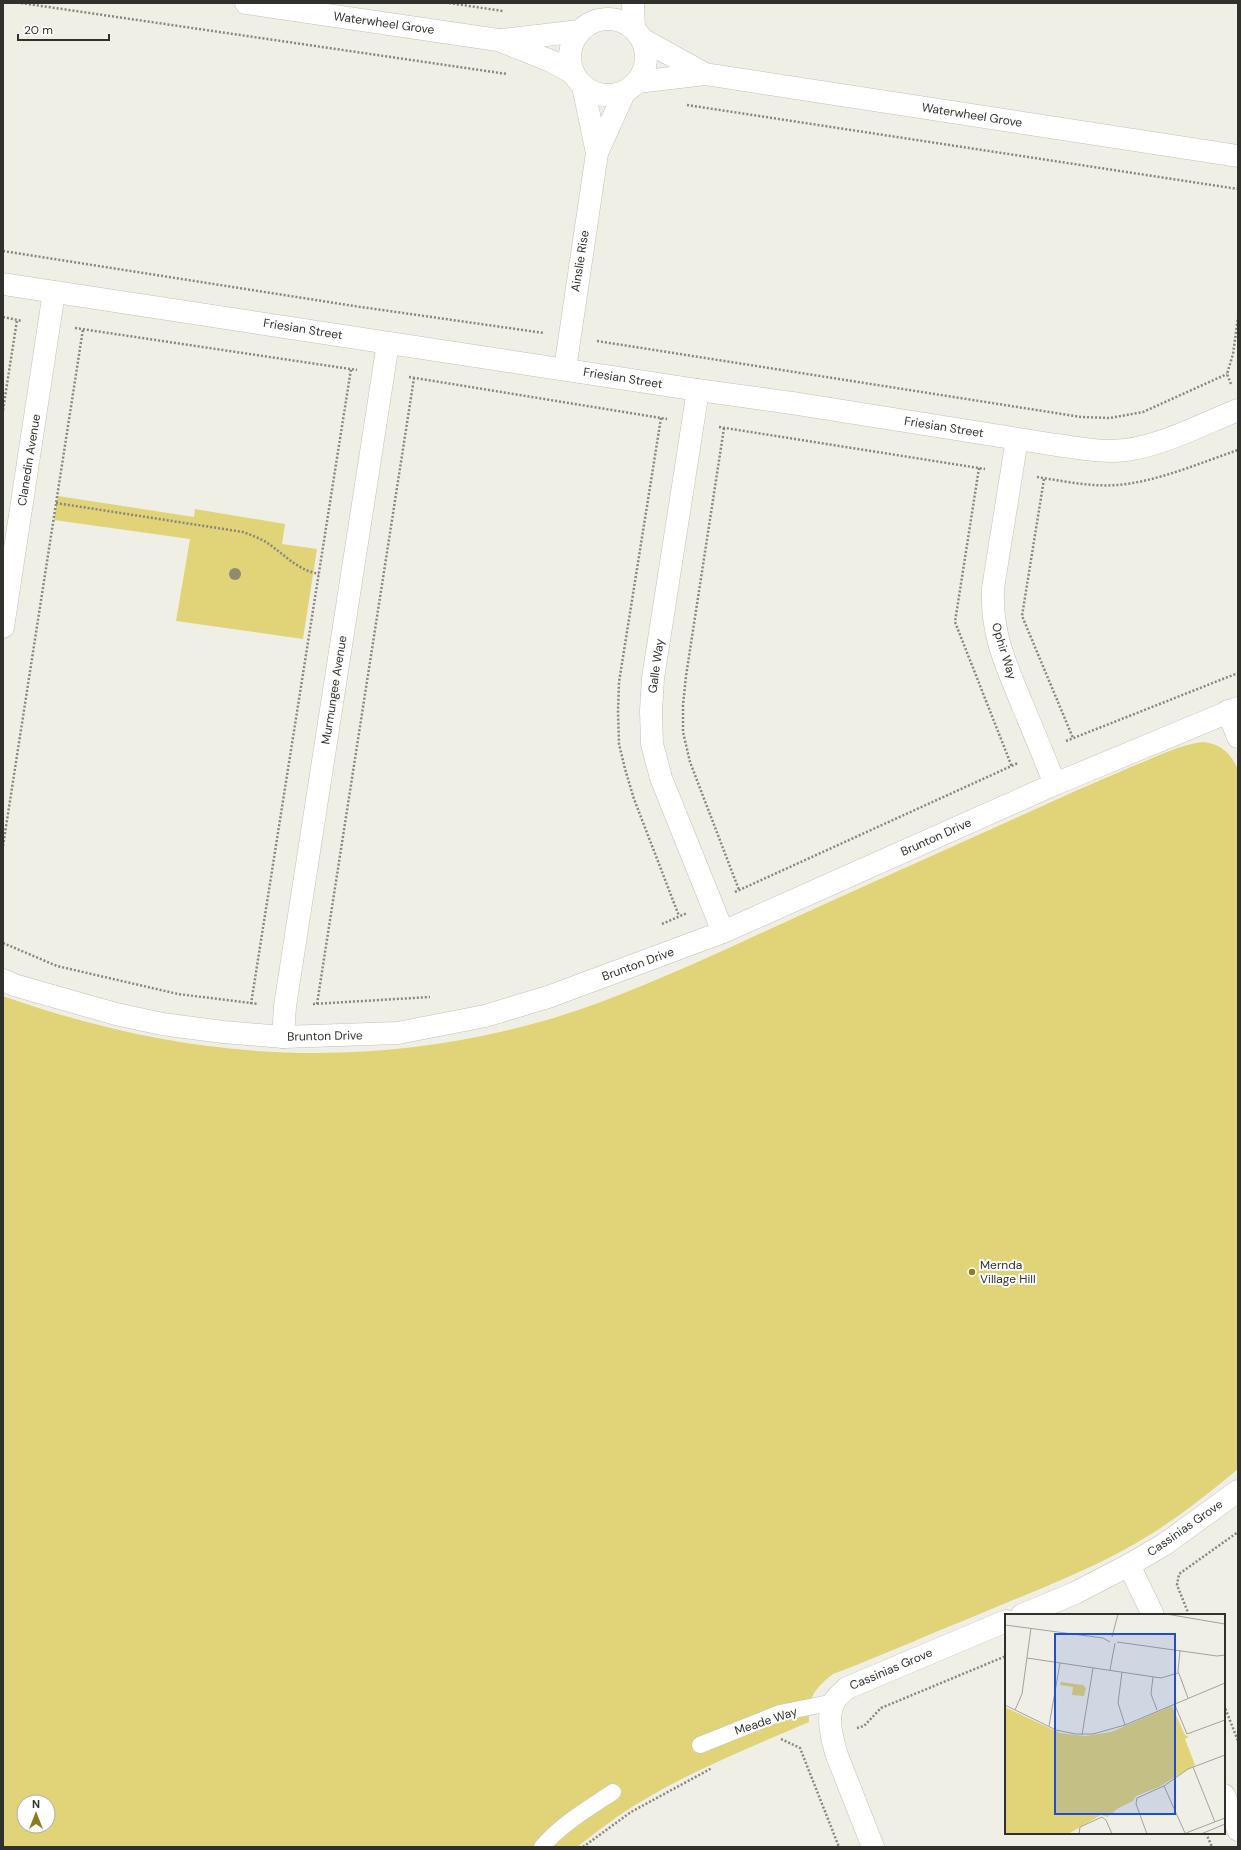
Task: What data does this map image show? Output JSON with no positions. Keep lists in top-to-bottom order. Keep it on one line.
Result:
{"streets":{"street":["Waterwheel Grove","Ainslie Rise","Friesian Street","Clanedin Avenue","Ophir Way","Galle Way","Murmungee Avenue","Brunton Drive","Cassinias Grove"],"lane":["Meade Way"]},"crossings":[["Waterwheel Grove","Ainslie Rise"],["Ainslie Rise","Friesian Street"],["Friesian Street","Clanedin Avenue"],["Friesian Street","Ophir Way"],["Friesian Street","Galle Way"],["Friesian Street","Murmungee Avenue"],["Ophir Way","Brunton Drive"],["Galle Way","Brunton Drive"],["Murmungee Avenue","Brunton Drive"],["Cassinias Grove","Meade Way"]],"places":["Mernda Village Hill"],"scale_bar":"20 m","north":"top"}
